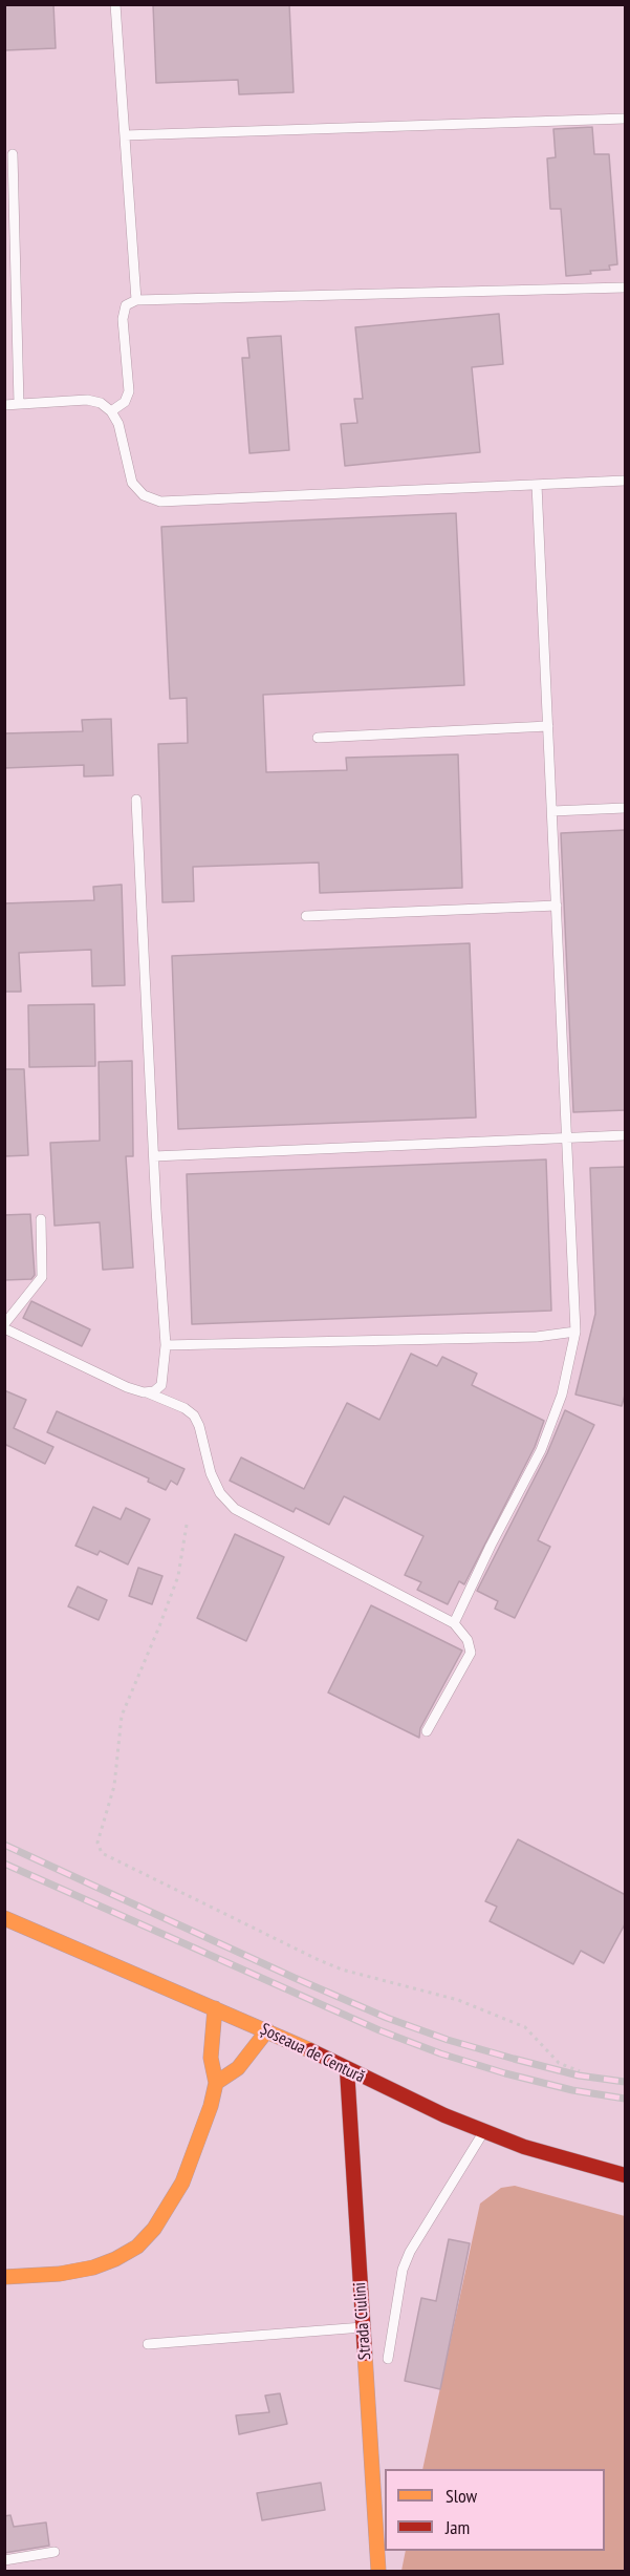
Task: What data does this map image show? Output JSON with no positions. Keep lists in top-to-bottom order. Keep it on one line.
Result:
{"streets":{"main road":["Șoseaua de Centură","Strada Ciulini"]},"crossings":[["Șoseaua de Centură","Strada Ciulini"]],"legend":["Slow","Jam"]}
